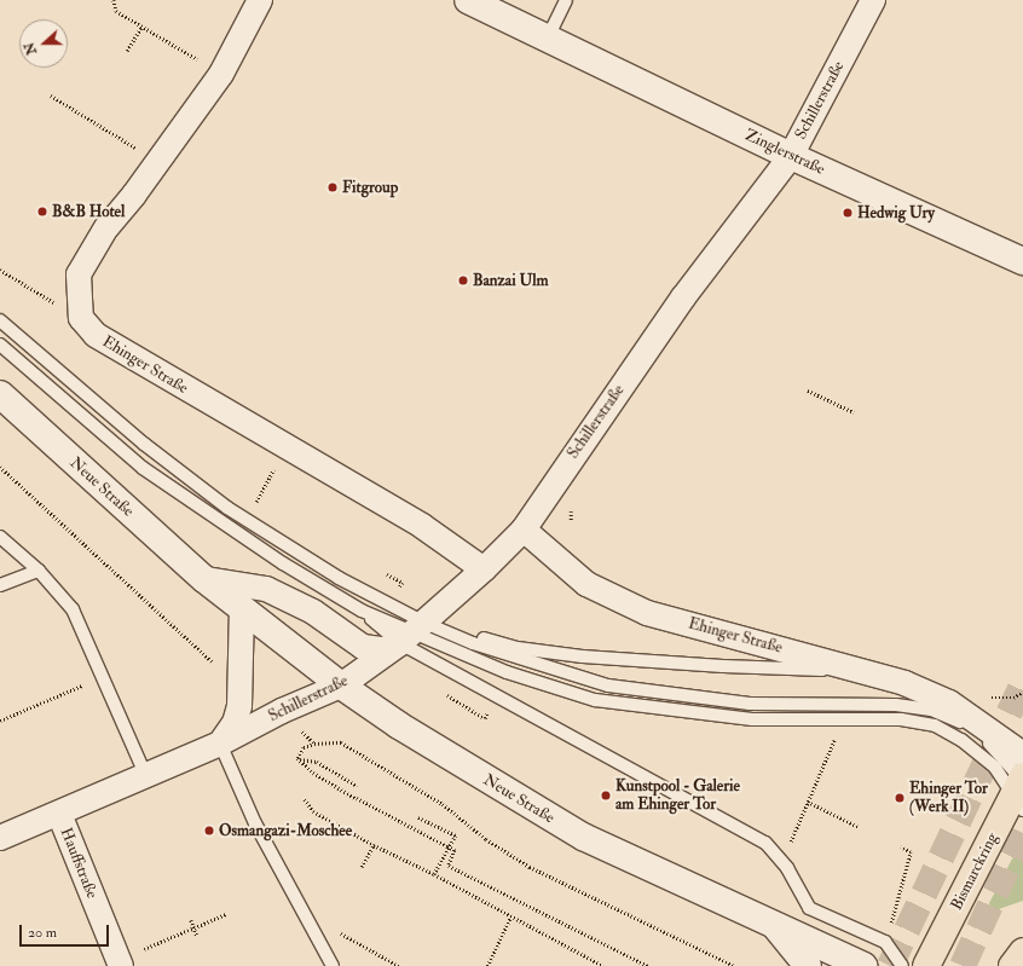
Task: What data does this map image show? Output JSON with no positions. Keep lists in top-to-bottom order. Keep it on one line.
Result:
{"streets":{"main road":["Zinglerstraße","Neue Straße","Bismarckring"],"street":["Schillerstraße","Ehinger Straße","Hauffstraße"]},"crossings":[["Schillerstraße","Zinglerstraße"],["Schillerstraße","Ehinger Straße"],["Schillerstraße","Neue Straße"],["Schillerstraße","Hauffstraße"],["Ehinger Straße","Bismarckring"]],"places":["Fitgroup","B&B Hotel","Hedwig Ury","Banzai Ulm","Kunstpool - Galerie am Ehinger Tor","Ehinger Tor (Werk II)","Osmangazi-Moschee"],"scale_bar":"20 m","north":"left"}
